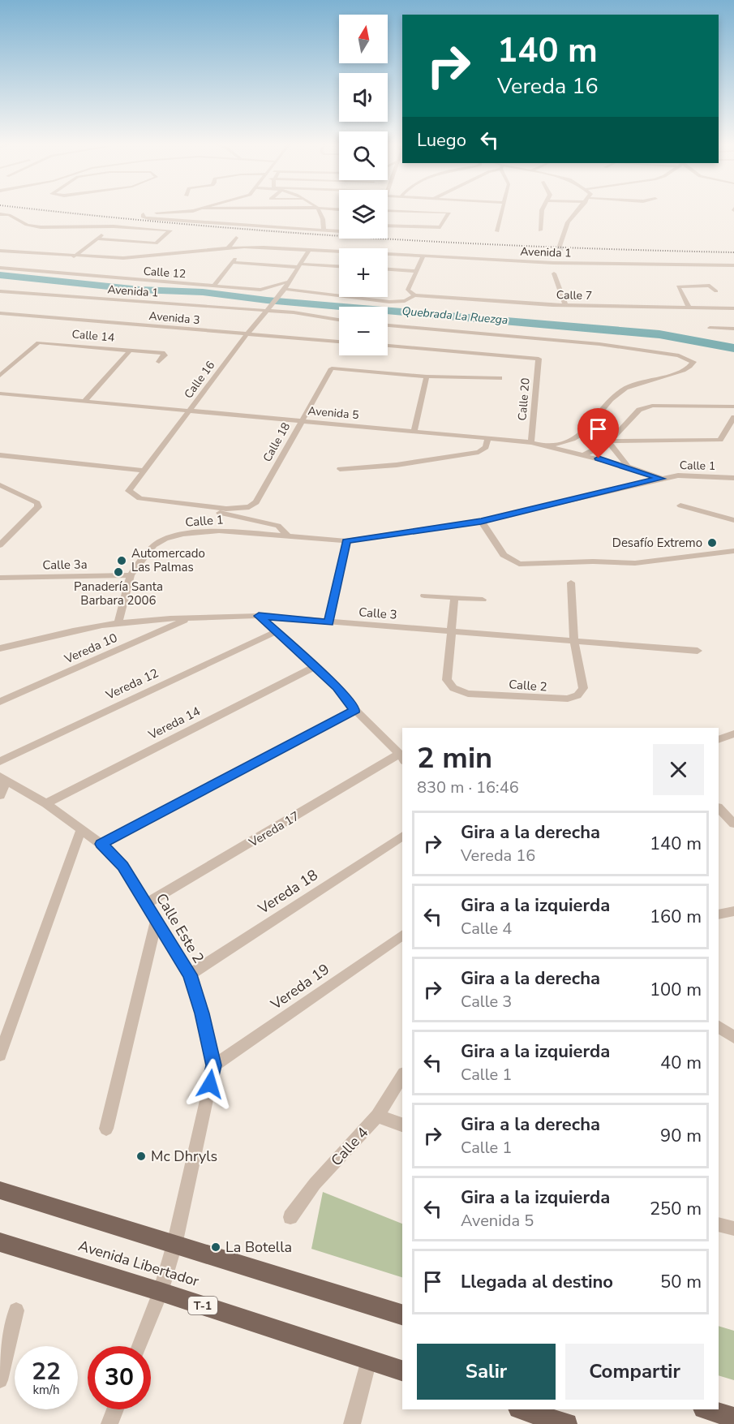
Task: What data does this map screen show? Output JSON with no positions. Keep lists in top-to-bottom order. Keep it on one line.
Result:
{"streets":{"main road":["Avenida Libertador","T-1"],"street":["Avenida 1","Calle 12","Calle 7","Avenida 3","Calle 14","Calle 16","Calle 20","Avenida 5","Calle 18","Calle 1","Calle 3a","Calle 3","Vereda 10","Vereda 12","Calle 2","Vereda 14","Vereda 17","Vereda 18","Calle Este 2","Vereda 19","Calle 4"]},"crossings":[["Avenida 1","Calle 16"],["Calle 12","Calle 16"],["Calle 7","Calle 16"],["Avenida 3","Calle 16"],["Calle 14","Avenida 5"],["Calle 16","Avenida 5"],["Calle 16","Calle 18"],["Calle 20","Avenida 5"],["Avenida 5","Calle 18"],["Avenida 5","Calle 1"],["Calle 1","Calle 3a"],["Calle 1","Calle 3"],["Calle 3","Vereda 10"],["Calle 3","Calle 2"],["Vereda 14","Calle Este 2"],["Vereda 17","Calle Este 2"],["Vereda 18","Calle Este 2"],["Calle Este 2","Vereda 19"],["Calle Este 2","Avenida Libertador"]],"water":["Quebrada La Ruezga"],"places":["Desafío Extremo","Automercado Las Palmas","Panadería Santa Barbara 2006","Mc Dhryls","La Botella"],"north":"top","page":{"map_buttons":["+","−"],"turn":["140 m","Vereda 16"],"then":"Luego","heading":["2 min","830 m · 16:46"],"list":[{"name":"Gira a la derecha","note":"Vereda 16","value":"140 m"},{"name":"Gira a la izquierda","note":"Calle 4","value":"160 m"},{"name":"Gira a la derecha","note":"Calle 3","value":"100 m"},{"name":"Gira a la izquierda","note":"Calle 1","value":"40 m"},{"name":"Gira a la derecha","note":"Calle 1","value":"90 m"},{"name":"Gira a la izquierda","note":"Avenida 5","value":"250 m"},{"name":"Llegada al destino","value":"50 m"}],"buttons":["Salir","Compartir"],"speed":"22 km/h","limit":"30"}}
